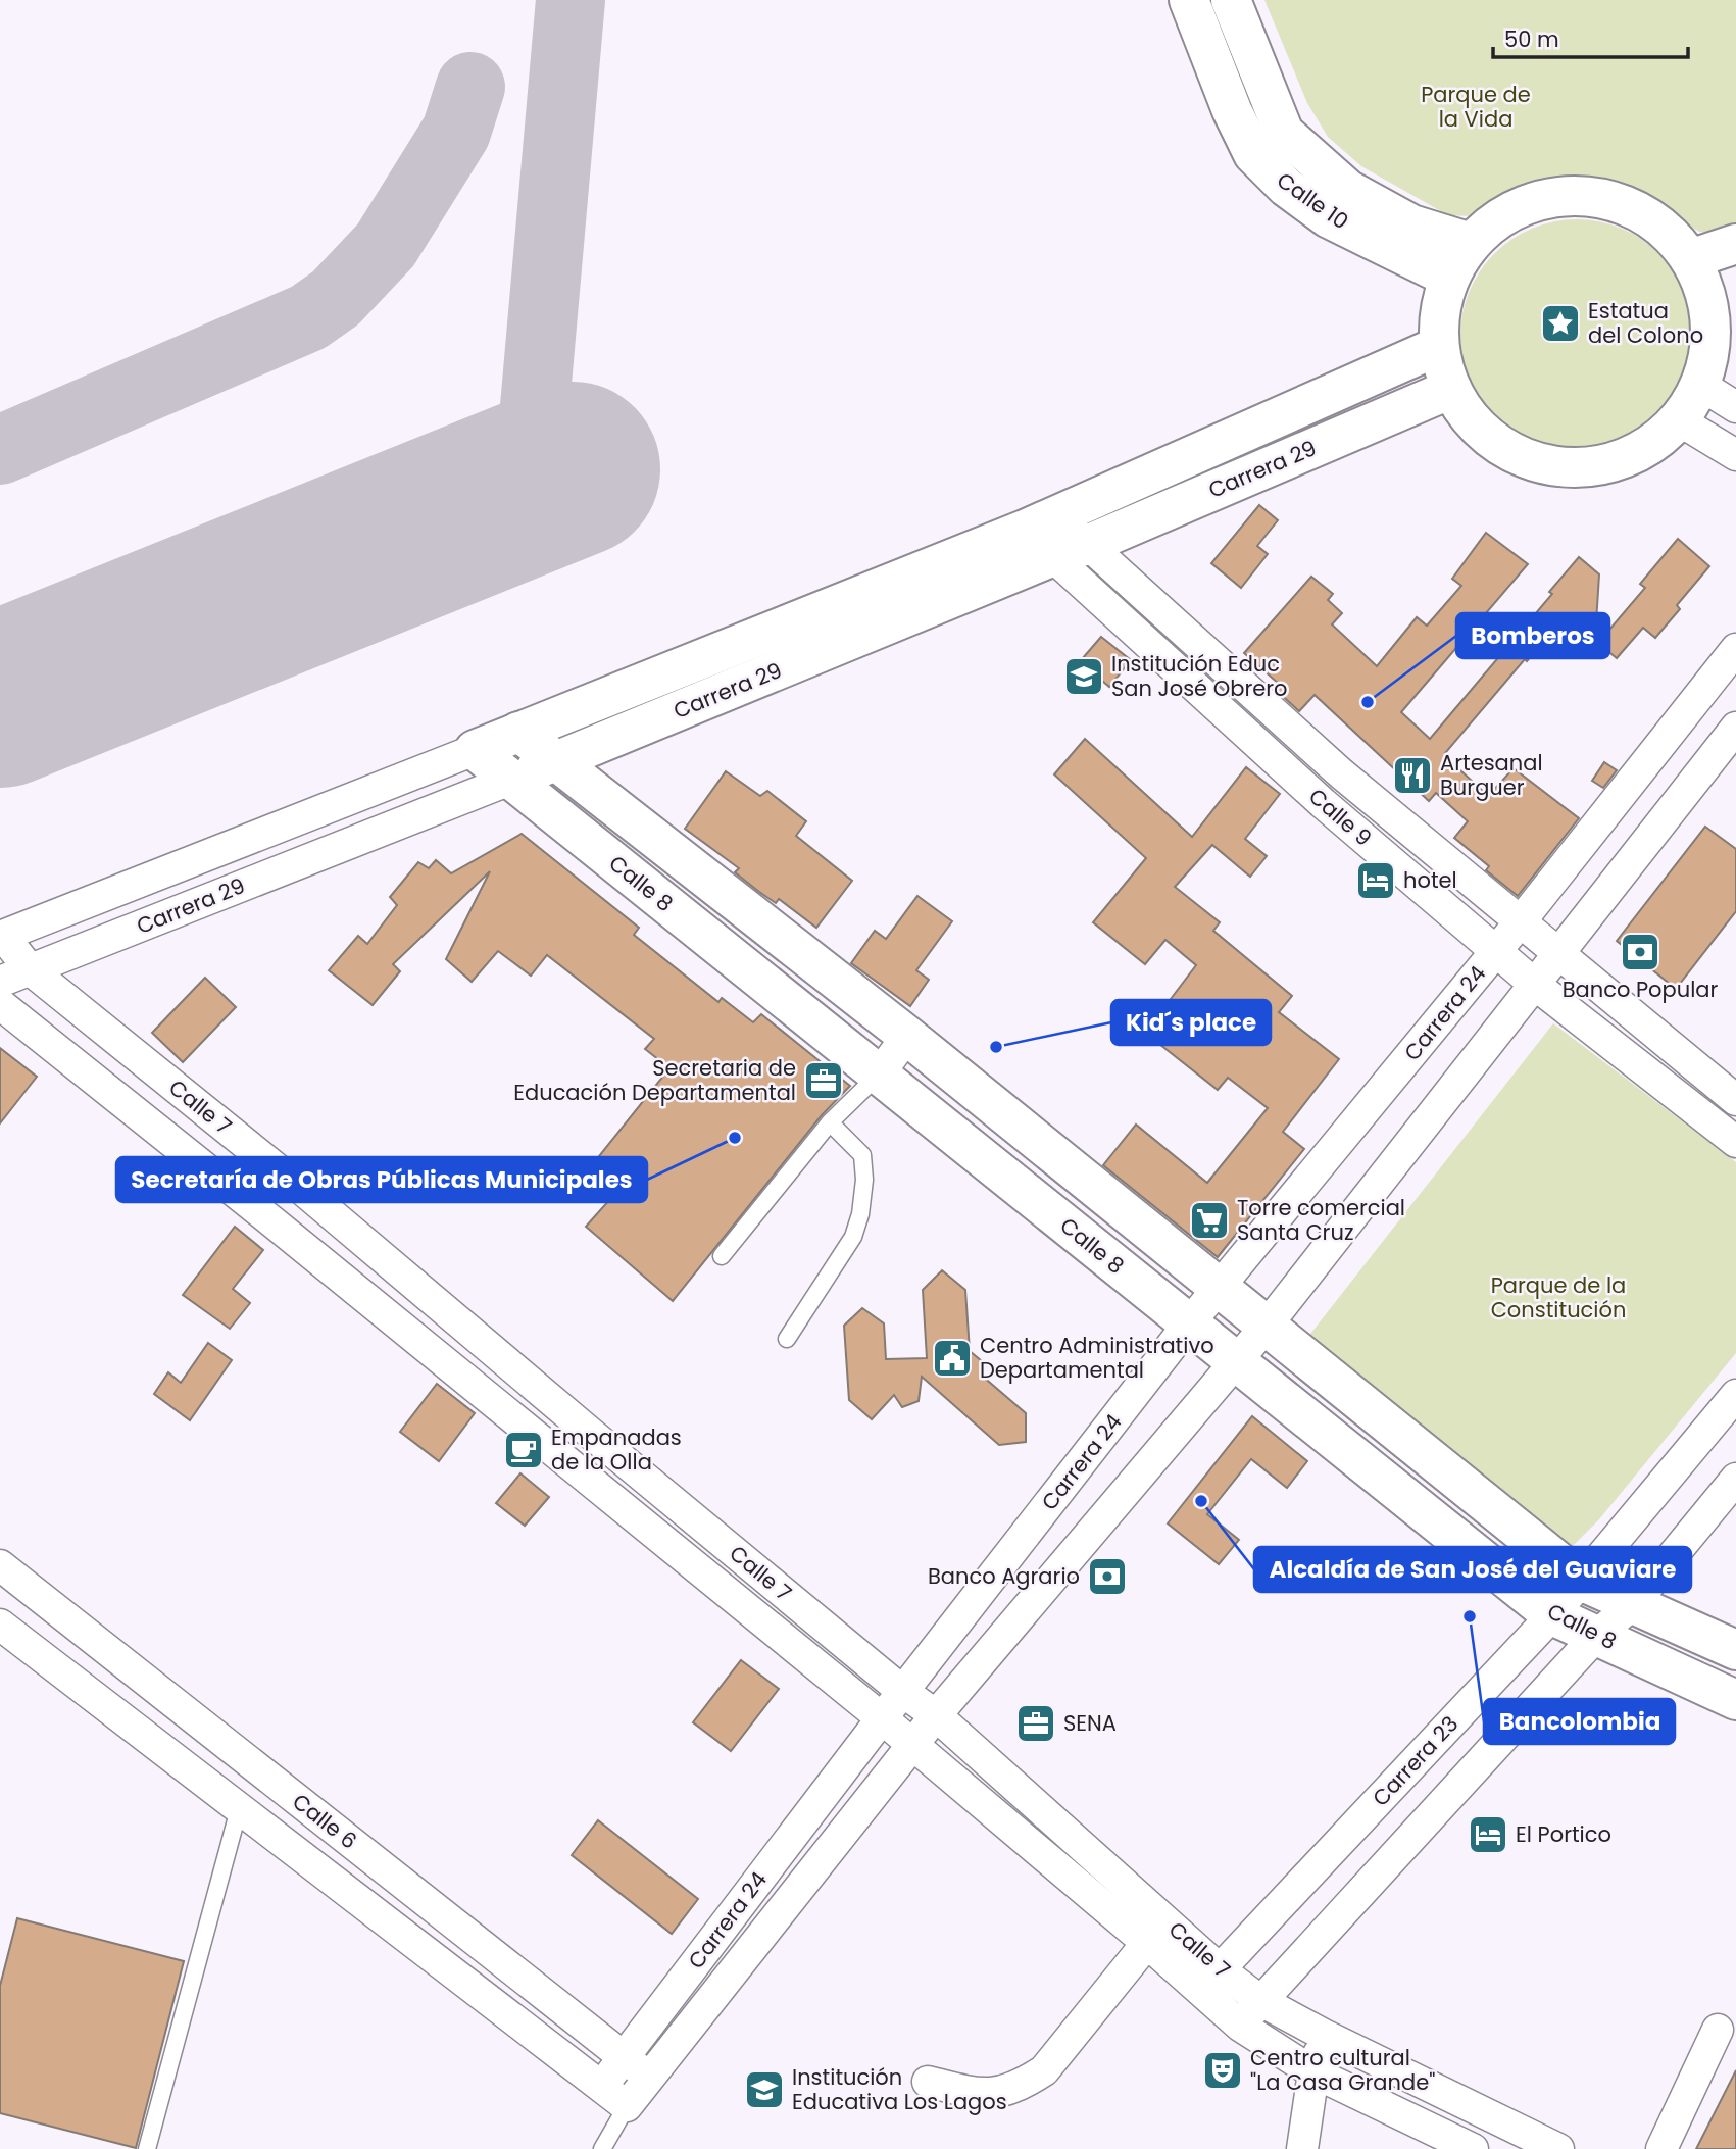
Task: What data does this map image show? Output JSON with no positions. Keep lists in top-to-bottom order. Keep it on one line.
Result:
{"streets":{"main road":["Calle 10","Carrera 29","Calle 8"],"street":["Calle 9","Carrera 24","Calle 7","Carrera 23","Calle 6"]},"crossings":[["Carrera 29","Calle 9"],["Carrera 29","Calle 8"],["Carrera 29","Calle 7"],["Calle 9","Carrera 24"],["Calle 8","Carrera 24"],["Calle 8","Carrera 23"],["Carrera 24","Calle 7"],["Carrera 24","Calle 6"],["Calle 7","Carrera 23"]],"parks":["Parque de la Vida","Parque de la Constitución"],"places":{"place":["Estatua del Colono"],"school or university":["Institución Educ San José Obrero","Institución Educativa Los Lagos"],"other":["Bomberos","Kid´s place","Secretaría de Obras Públicas Municipales","Alcaldía de San José del Guaviare","Bancolombia"],"restaurant":["Artesanal Burguer"],"hotel":["hotel","El Portico"],"bank":["Banco Popular","Banco Agrario"],"office":["Secretaria de Educación Departamental","SENA"],"supermarket":["Torre comercial Santa Cruz"],"public building":["Centro Administrativo Departamental"],"cafe":["Empanadas de la Olla"],"theatre":["Centro cultural \"La Casa Grande\""]},"scale_bar":"50 m"}
